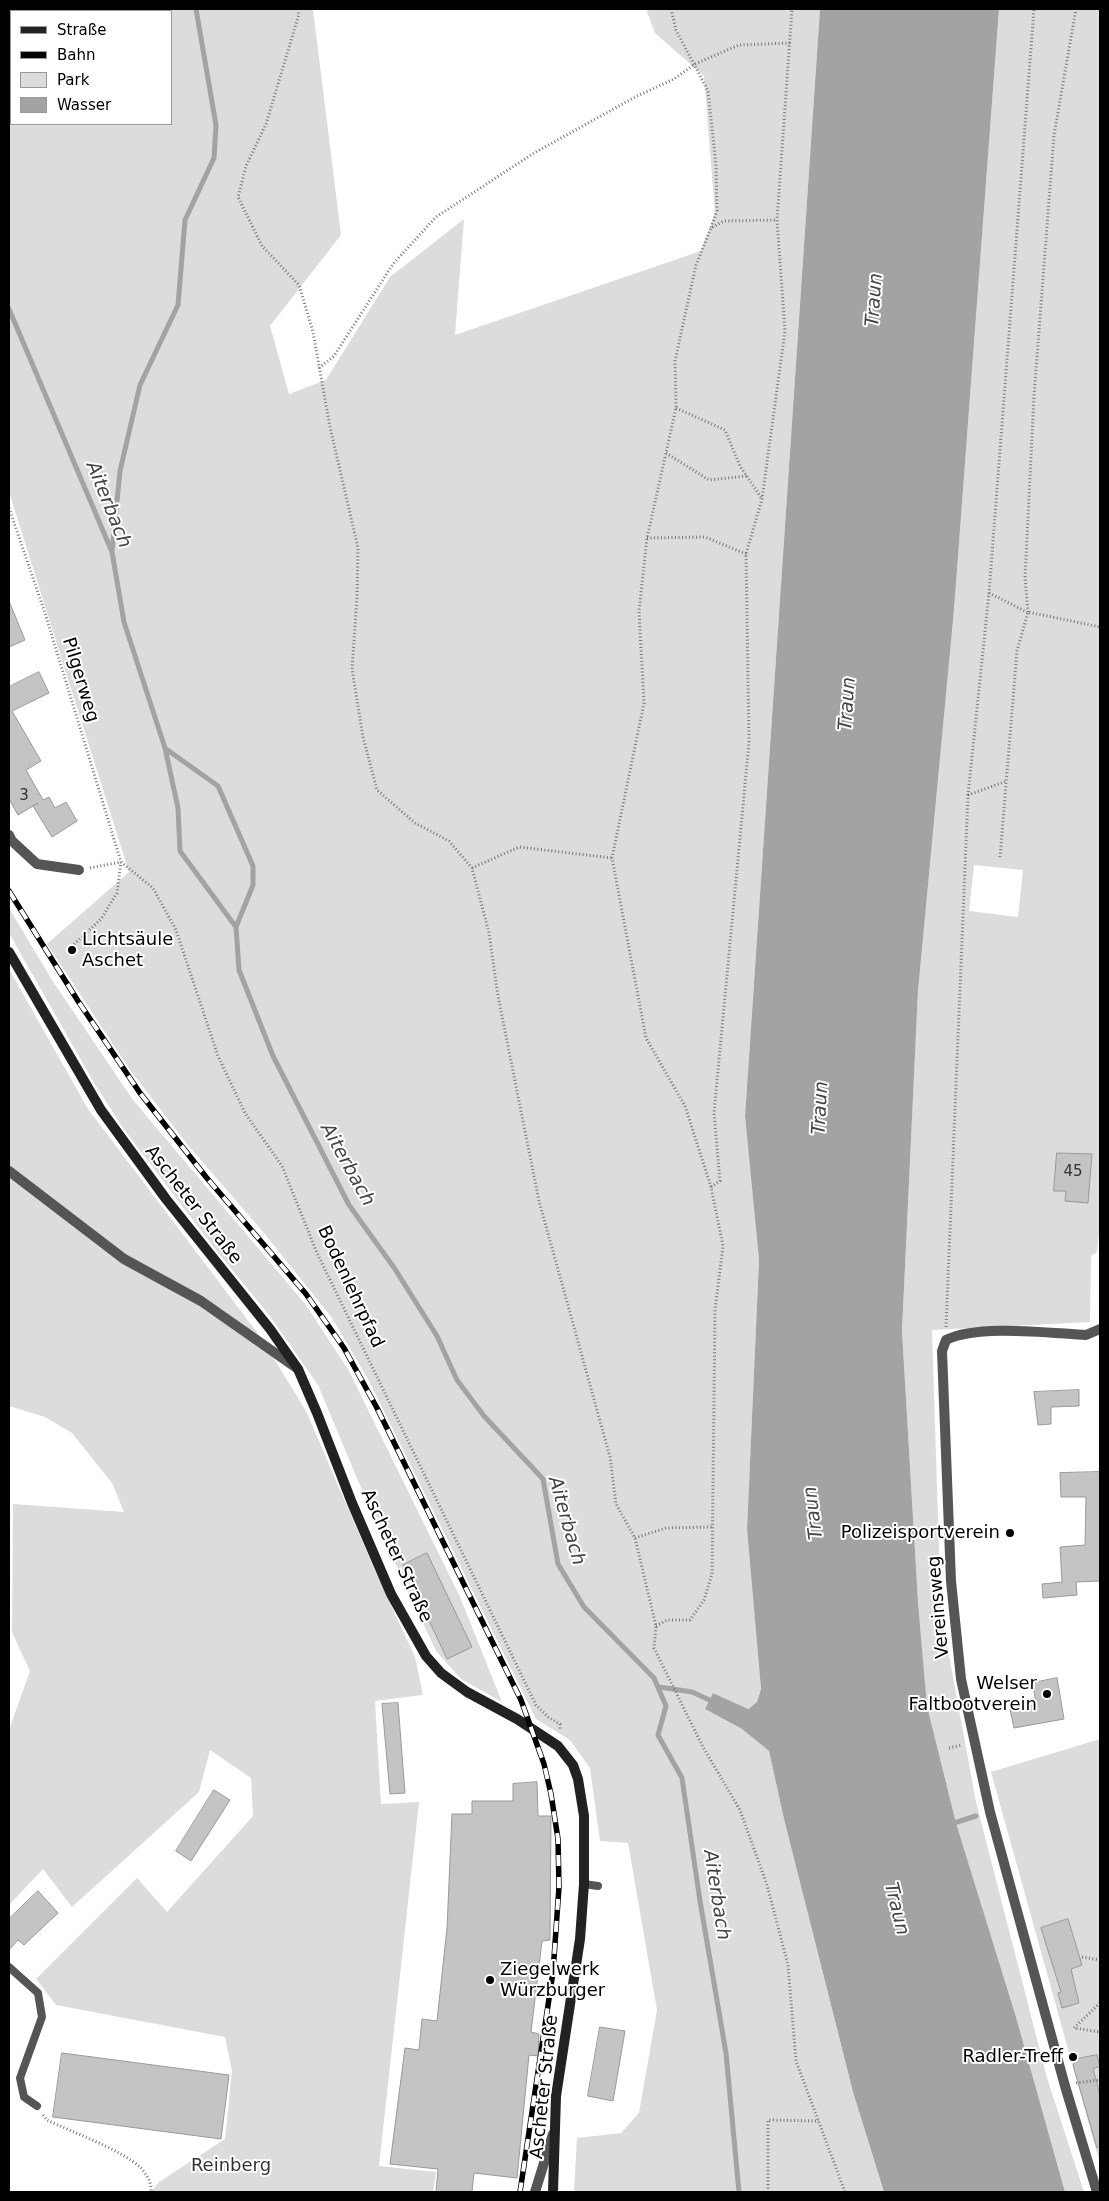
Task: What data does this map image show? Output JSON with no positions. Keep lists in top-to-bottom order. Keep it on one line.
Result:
{"streets":{"main road":["Ascheter Straße"],"street":["Vereinsweg"],"path":["Pilgerweg","Bodenlehrpfad"]},"crossings":[["Pilgerweg","Bodenlehrpfad"]],"water":["Traun","Aiterbach"],"parks":["Reinberg"],"places":["Lichtsäule Aschet","Polizeisportverein","Welser Faltbootverein","Ziegelwerk Würzburger","Radler-Treff"],"house_numbers":["3","45"],"legend":["Straße","Bahn","Park","Wasser"]}
